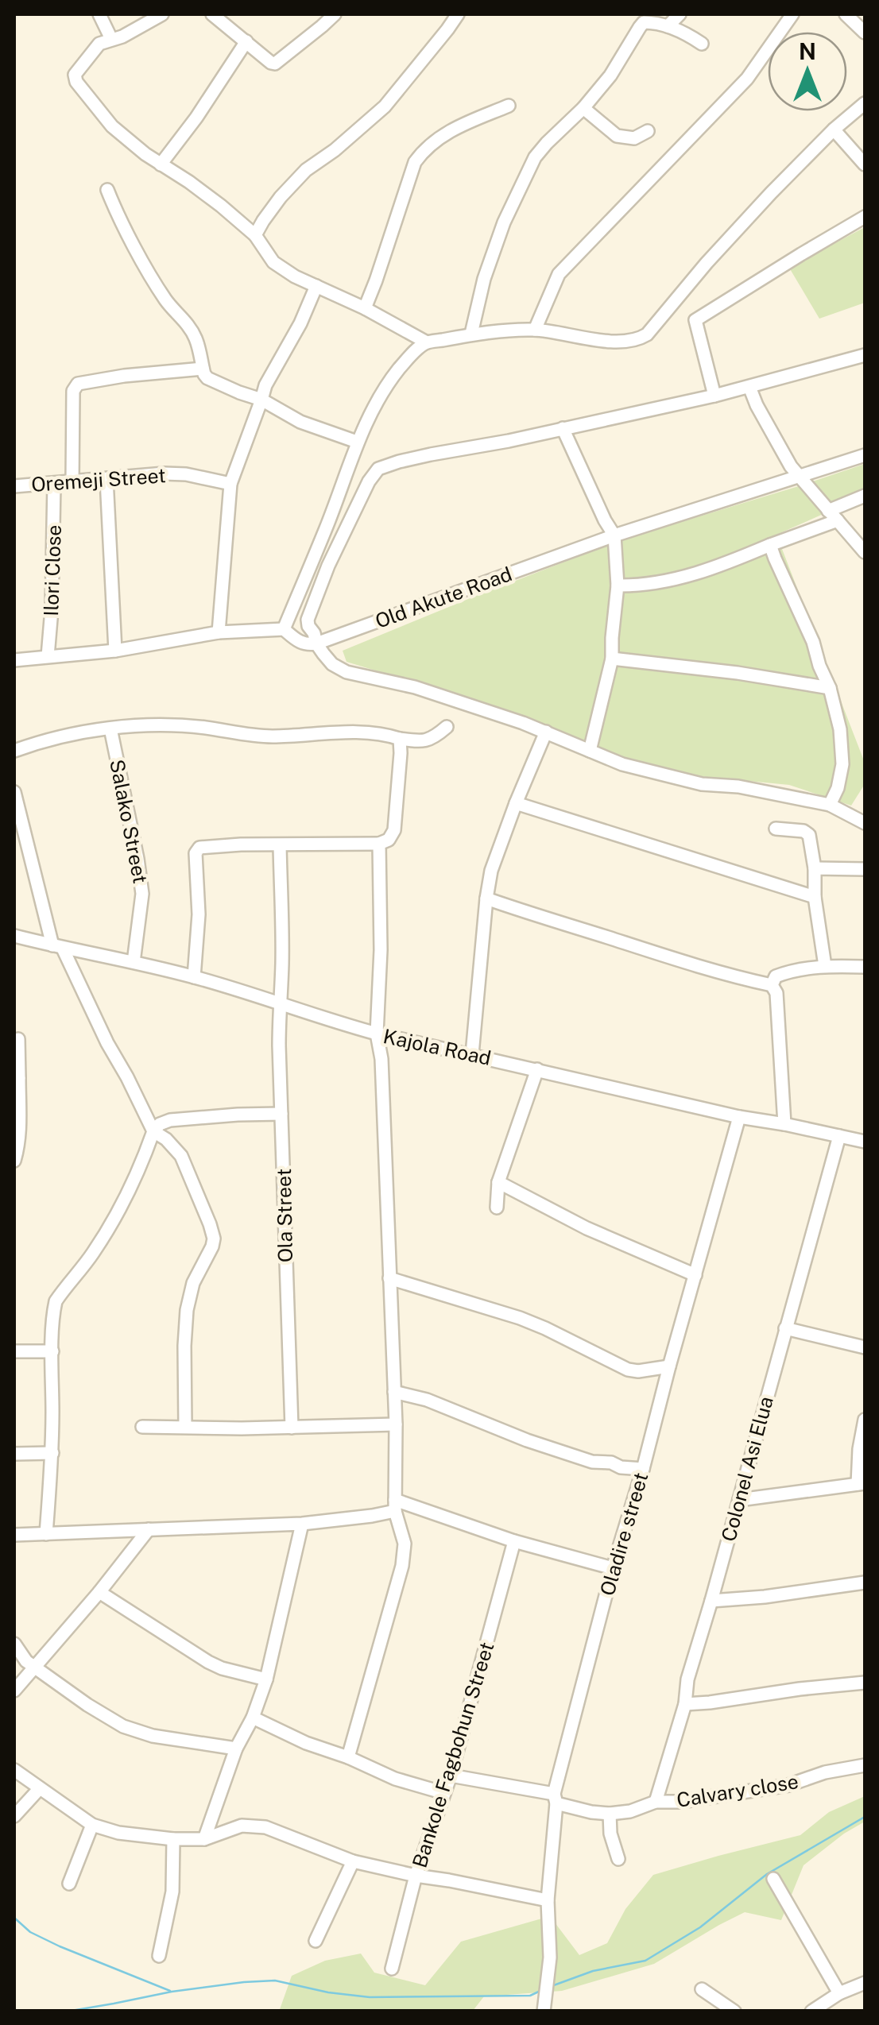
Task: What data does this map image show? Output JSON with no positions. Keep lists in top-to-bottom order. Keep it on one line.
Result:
{"streets":{"street":["Oremeji Street","Ilori Close","Old Akute Road","Salako Street","Kajola Road","Ola Street","Colonel Asi Elua","Oladire street","Bankole Fagbohun Street","Calvary close"]},"crossings":[["Oremeji Street","Ilori Close"],["Salako Street","Kajola Road"],["Kajola Road","Ola Street"],["Kajola Road","Colonel Asi Elua"],["Kajola Road","Oladire street"],["Colonel Asi Elua","Calvary close"],["Oladire street","Calvary close"],["Bankole Fagbohun Street","Calvary close"]],"north":"top"}
